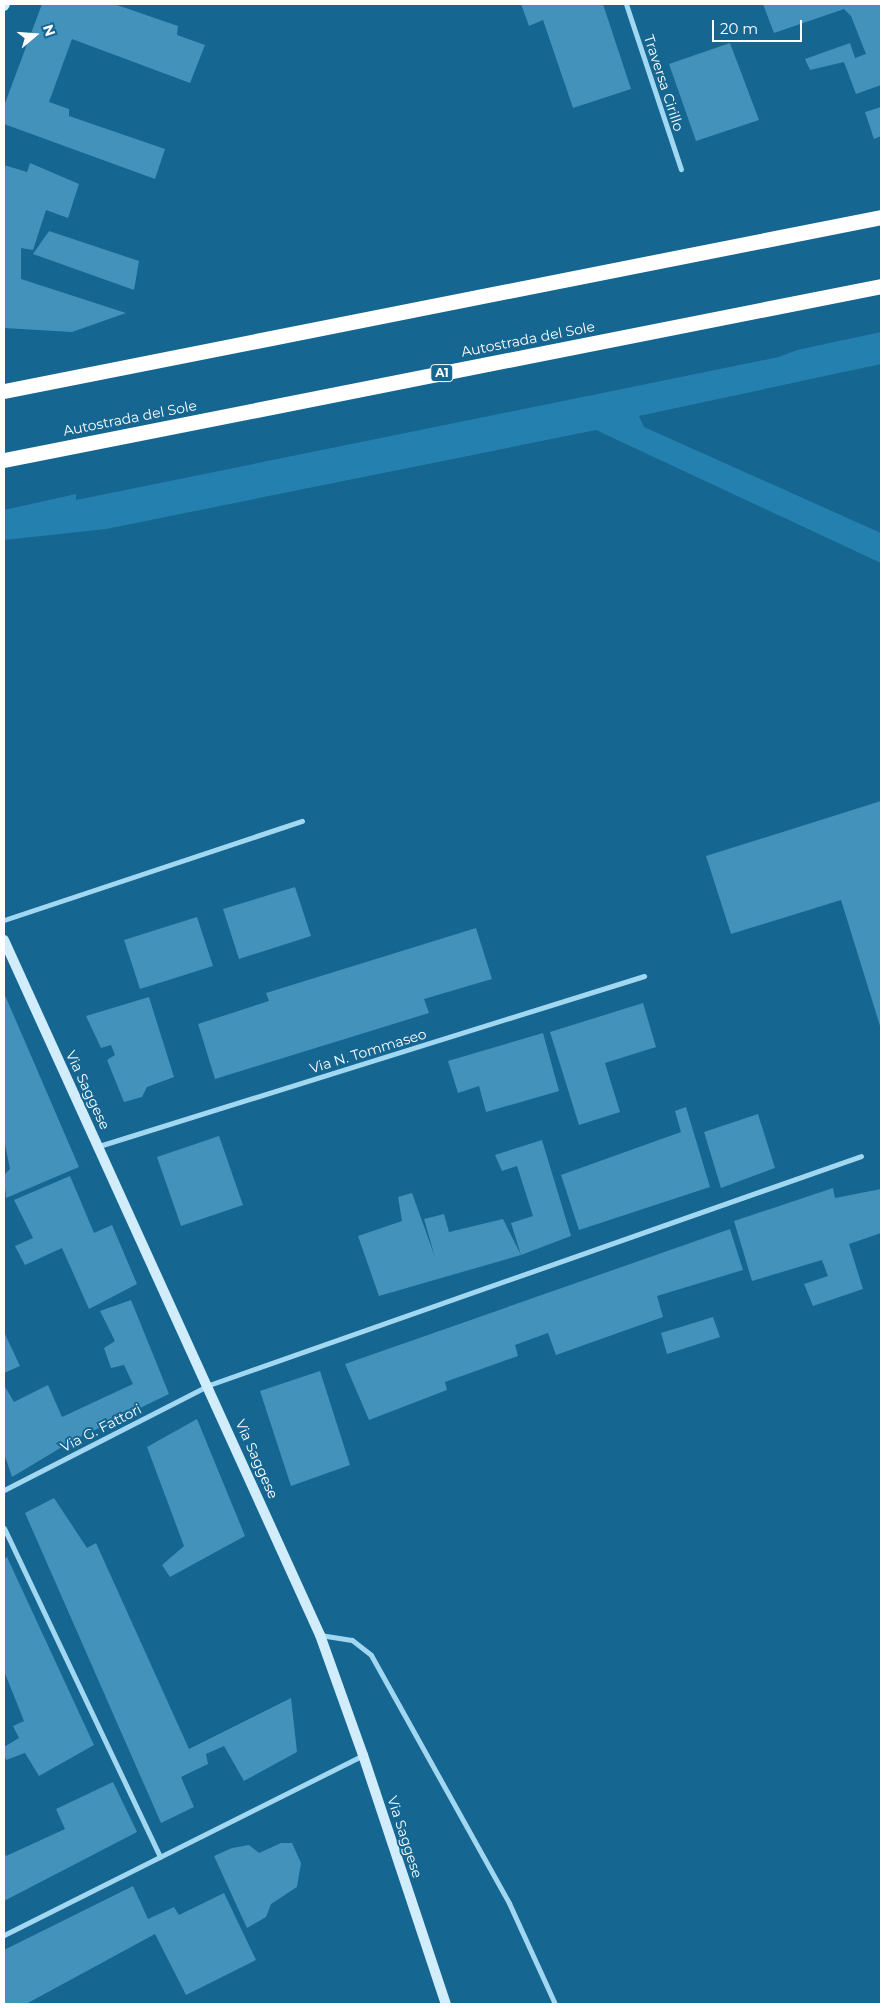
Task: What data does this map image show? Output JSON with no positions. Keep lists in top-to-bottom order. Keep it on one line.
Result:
{"streets":{"highway":["Autostrada del Sole","A1"],"main road":["Via Saggese"],"street":["Traversa Cirillo","Via N. Tommaseo","Via G. Fattori"]},"crossings":[["Via N. Tommaseo","Via Saggese"],["Via Saggese","Via G. Fattori"]],"scale_bar":"20 m","north":"right"}
